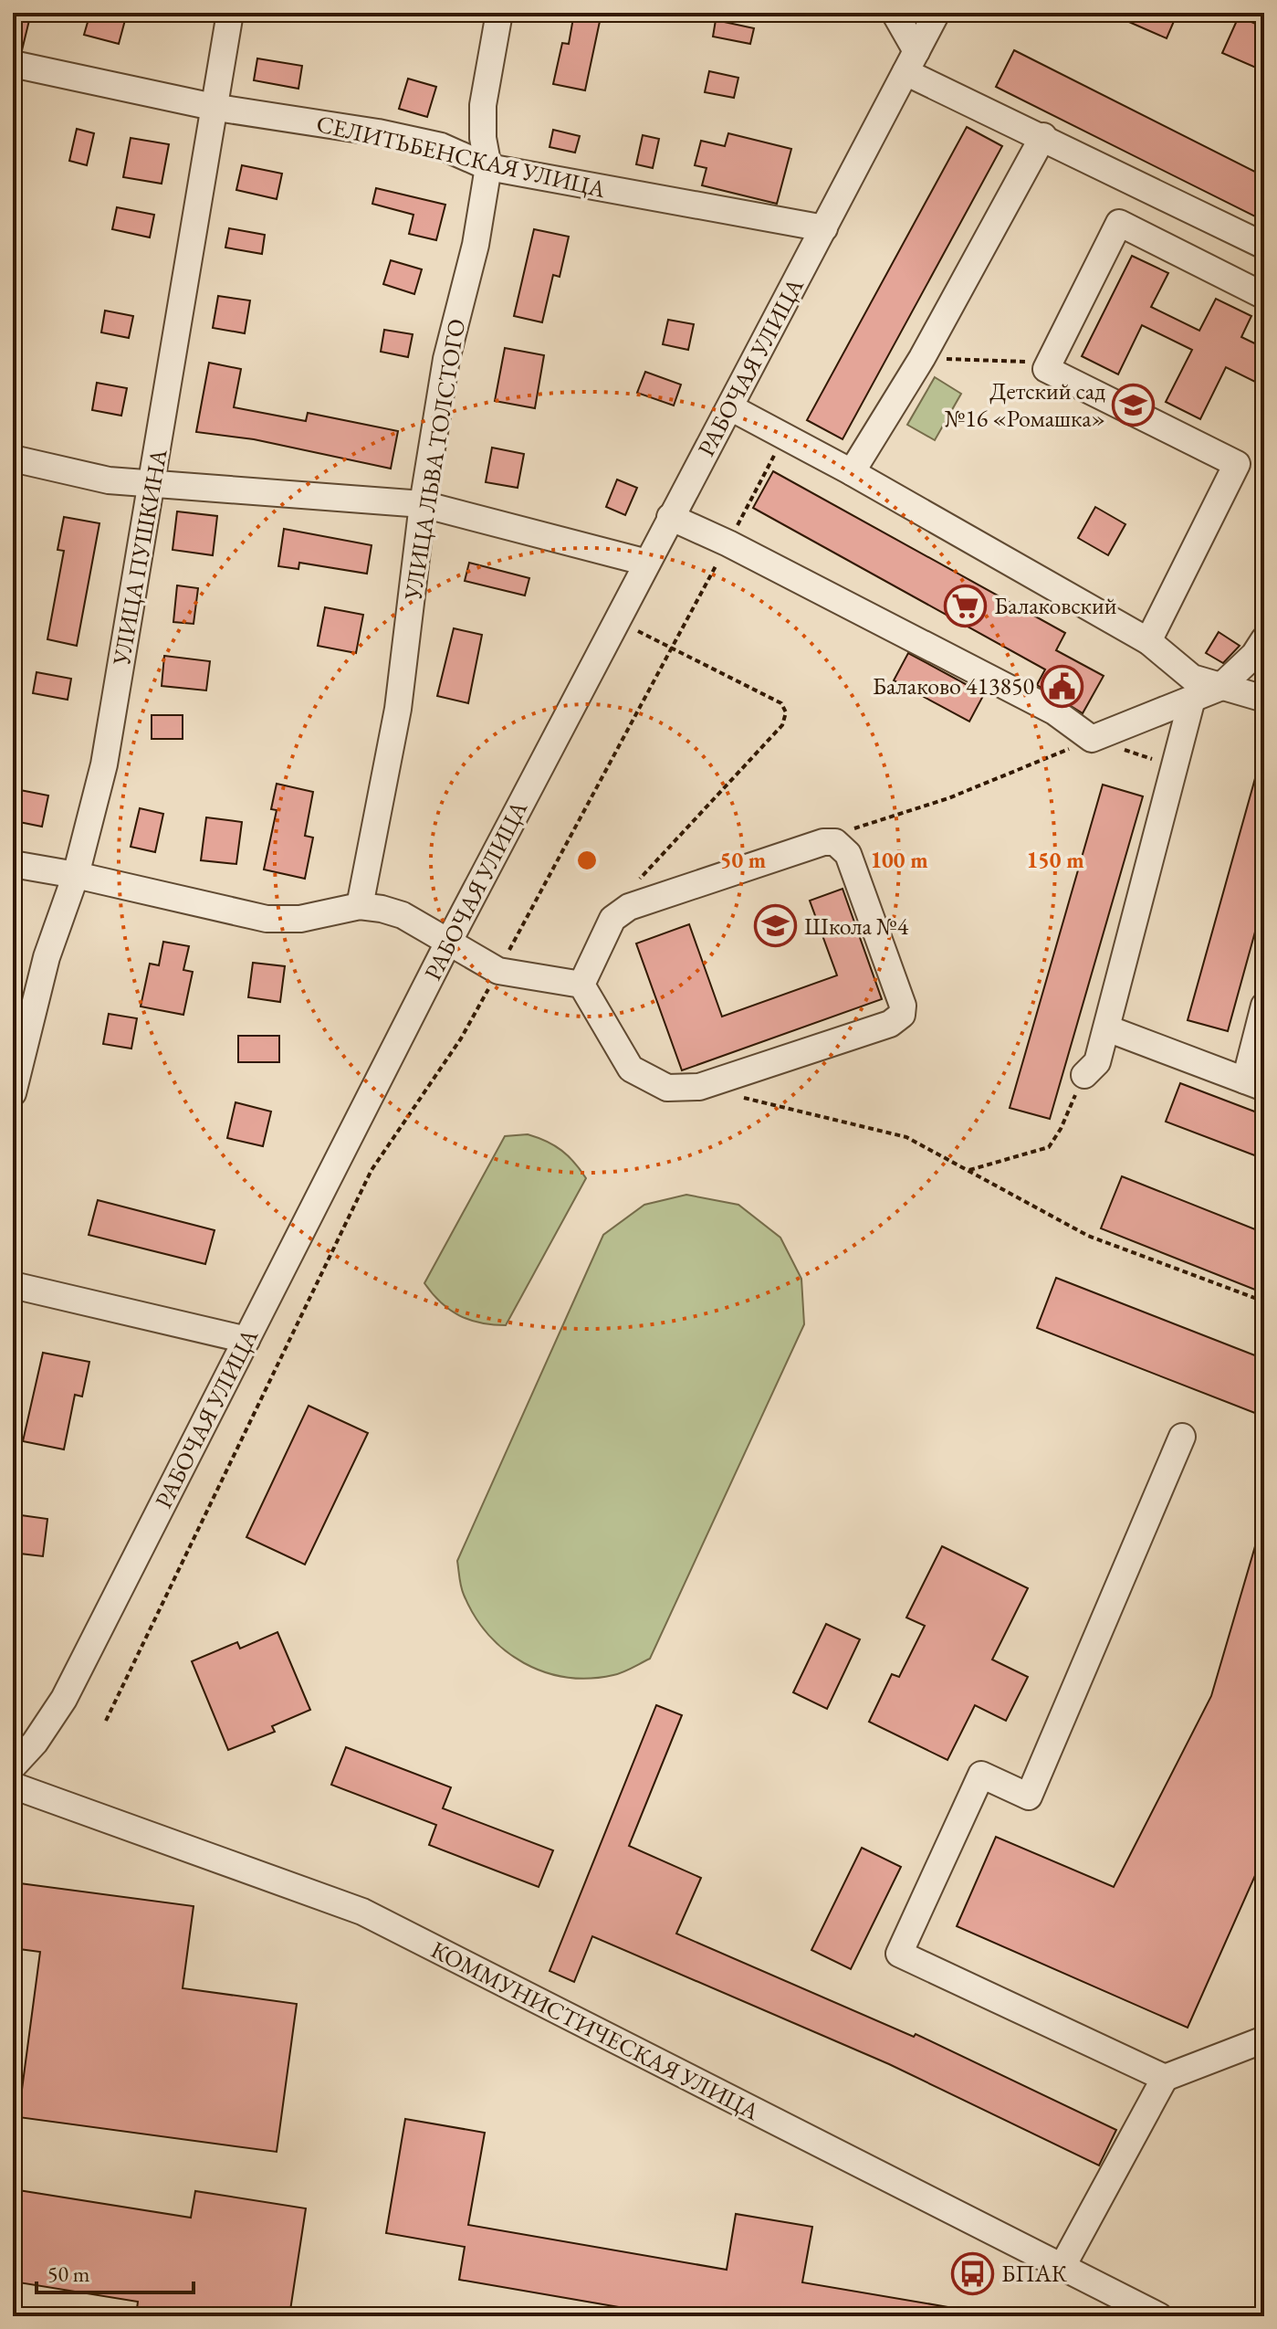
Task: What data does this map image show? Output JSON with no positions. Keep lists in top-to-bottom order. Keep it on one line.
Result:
{"streets":{"street":["СЕЛИТЬБЕНСКАЯ УЛИЦА","РАБОЧАЯ УЛИЦА","УЛИЦА ЛЬВА ТОЛСТОГО","УЛИЦА ПУШКИНА","КОММУНИСТИЧЕСКАЯ УЛИЦА"]},"crossings":[["СЕЛИТЬБЕНСКАЯ УЛИЦА","РАБОЧАЯ УЛИЦА"],["СЕЛИТЬБЕНСКАЯ УЛИЦА","УЛИЦА ЛЬВА ТОЛСТОГО"],["СЕЛИТЬБЕНСКАЯ УЛИЦА","УЛИЦА ПУШКИНА"]],"places":{"school or university":["Детский сад №16 «Ромашка»","Школа №4"],"supermarket":["Балаковский"],"public building":["Балаково 413850"],"bus stop":["БПАК"]},"scale_bar":"50 m","rings":["50 m","100 m","150 m"]}
